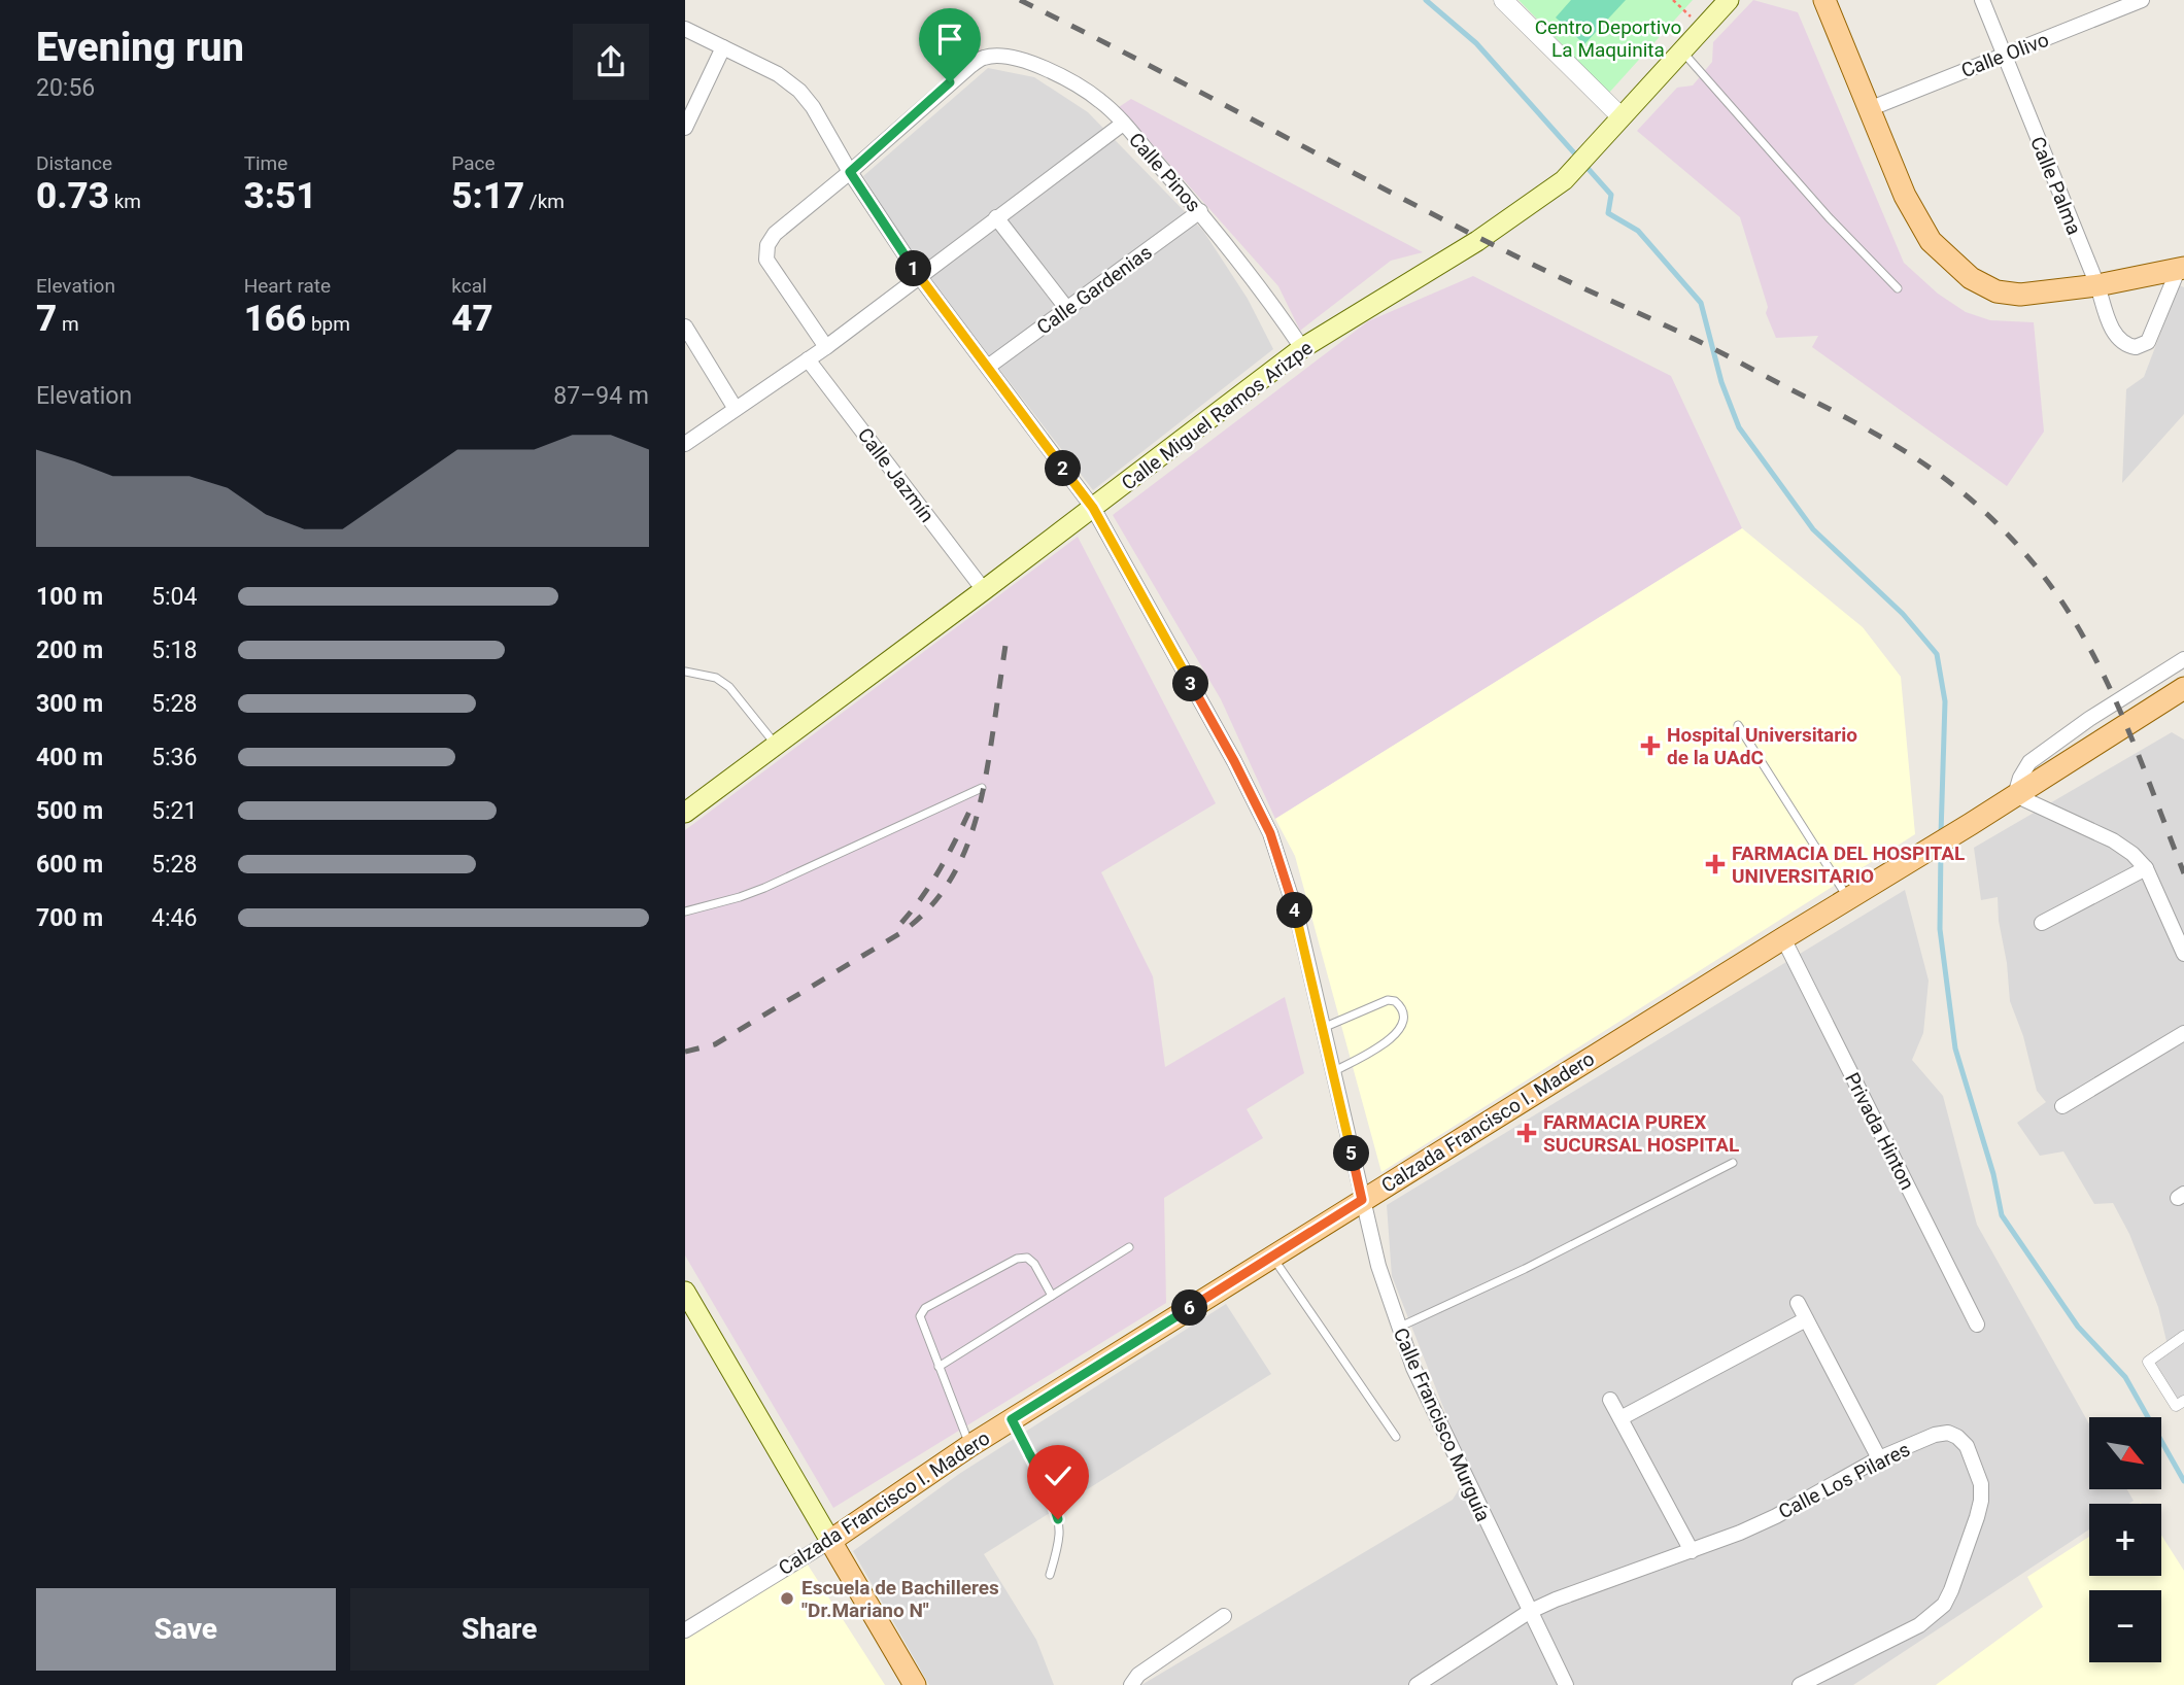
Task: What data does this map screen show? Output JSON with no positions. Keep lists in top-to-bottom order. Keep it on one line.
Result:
{"streets":{"main road":["Calle Miguel Ramos Arizpe","Calzada Francisco I. Madero"],"street":["Calle Olivo","Calle Pinos","Calle Palma","Calle Gardenias","Calle Jazmín","Privada Hinton","Calle Francisco Murguía","Calle Los Pilares"]},"crossings":[["Calle Olivo","Calle Palma"],["Calle Pinos","Calle Gardenias"],["Calle Pinos","Calle Miguel Ramos Arizpe"],["Calle Pinos","Calle Francisco Murguía"],["Calle Gardenias","Calle Francisco Murguía"],["Calle Miguel Ramos Arizpe","Calle Jazmín"],["Calle Miguel Ramos Arizpe","Calle Francisco Murguía"],["Calzada Francisco I. Madero","Privada Hinton"],["Calzada Francisco I. Madero","Calle Francisco Murguía"],["Calle Francisco Murguía","Calle Los Pilares"]],"parks":["Centro Deportivo La Maquinita"],"places":{"health":["Hospital Universitario de la UAdC","FARMACIA DEL HOSPITAL UNIVERSITARIO","FARMACIA PUREX SUCURSAL HOSPITAL"],"other":["Escuela de Bachilleres \"Dr.Mariano N\""]},"north":"bottom right","page":{"heading":["Evening run","20:56"],"stats":[["Distance","0.73 km"],["Time","3:51"],["Pace","5:17 /km"],["Elevation","7 m"],["Heart rate","166 bpm"],["kcal","47"]],"pins":["1","2","3","4","5","6"],"chart":["Elevation","87–94 m"],"list":[{"name":"100 m","note":"5:04"},{"name":"200 m","note":"5:18"},{"name":"300 m","note":"5:28"},{"name":"400 m","note":"5:36"},{"name":"500 m","note":"5:21"},{"name":"600 m","note":"5:28"},{"name":"700 m","note":"4:46"}],"map_buttons":["+","−"],"buttons":["Save","Share"]}}
